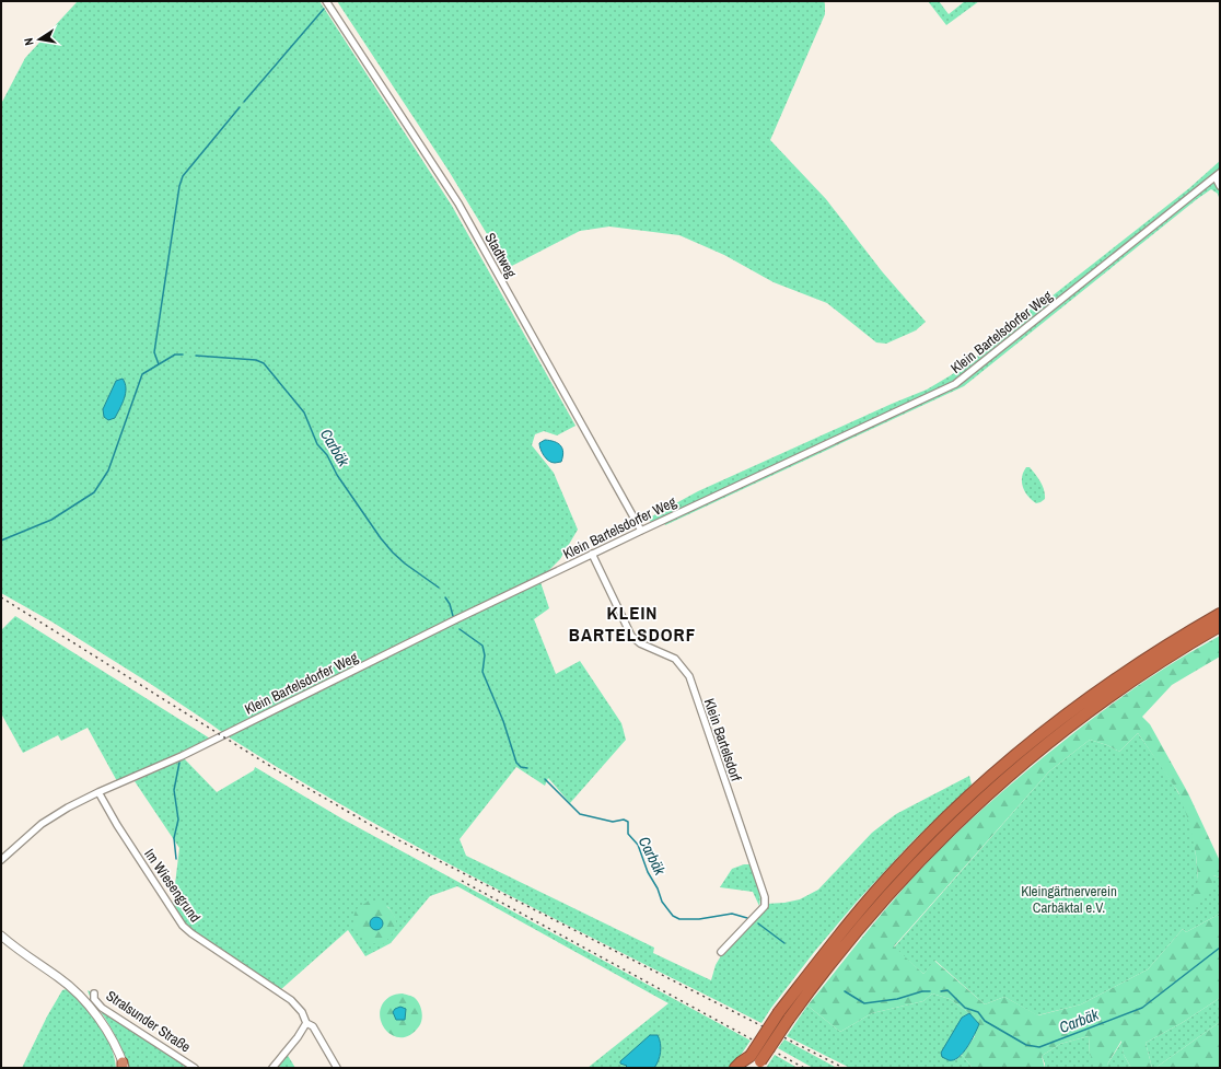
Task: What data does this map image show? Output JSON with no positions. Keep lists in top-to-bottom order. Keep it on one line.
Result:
{"streets":{"street":["Stadtweg","Klein Bartelsdorfer Weg","Klein Bartelsdorf","Im Wiesengrund","Stralsunder Straße"]},"crossings":[["Stadtweg","Klein Bartelsdorfer Weg"],["Klein Bartelsdorfer Weg","Klein Bartelsdorf"],["Klein Bartelsdorfer Weg","Im Wiesengrund"]],"districts":["KLEIN BARTELSDORF"],"water":["Carbäk"],"parks":["Kleingärtnerverein Carbäktal e.V."],"north":"left"}
